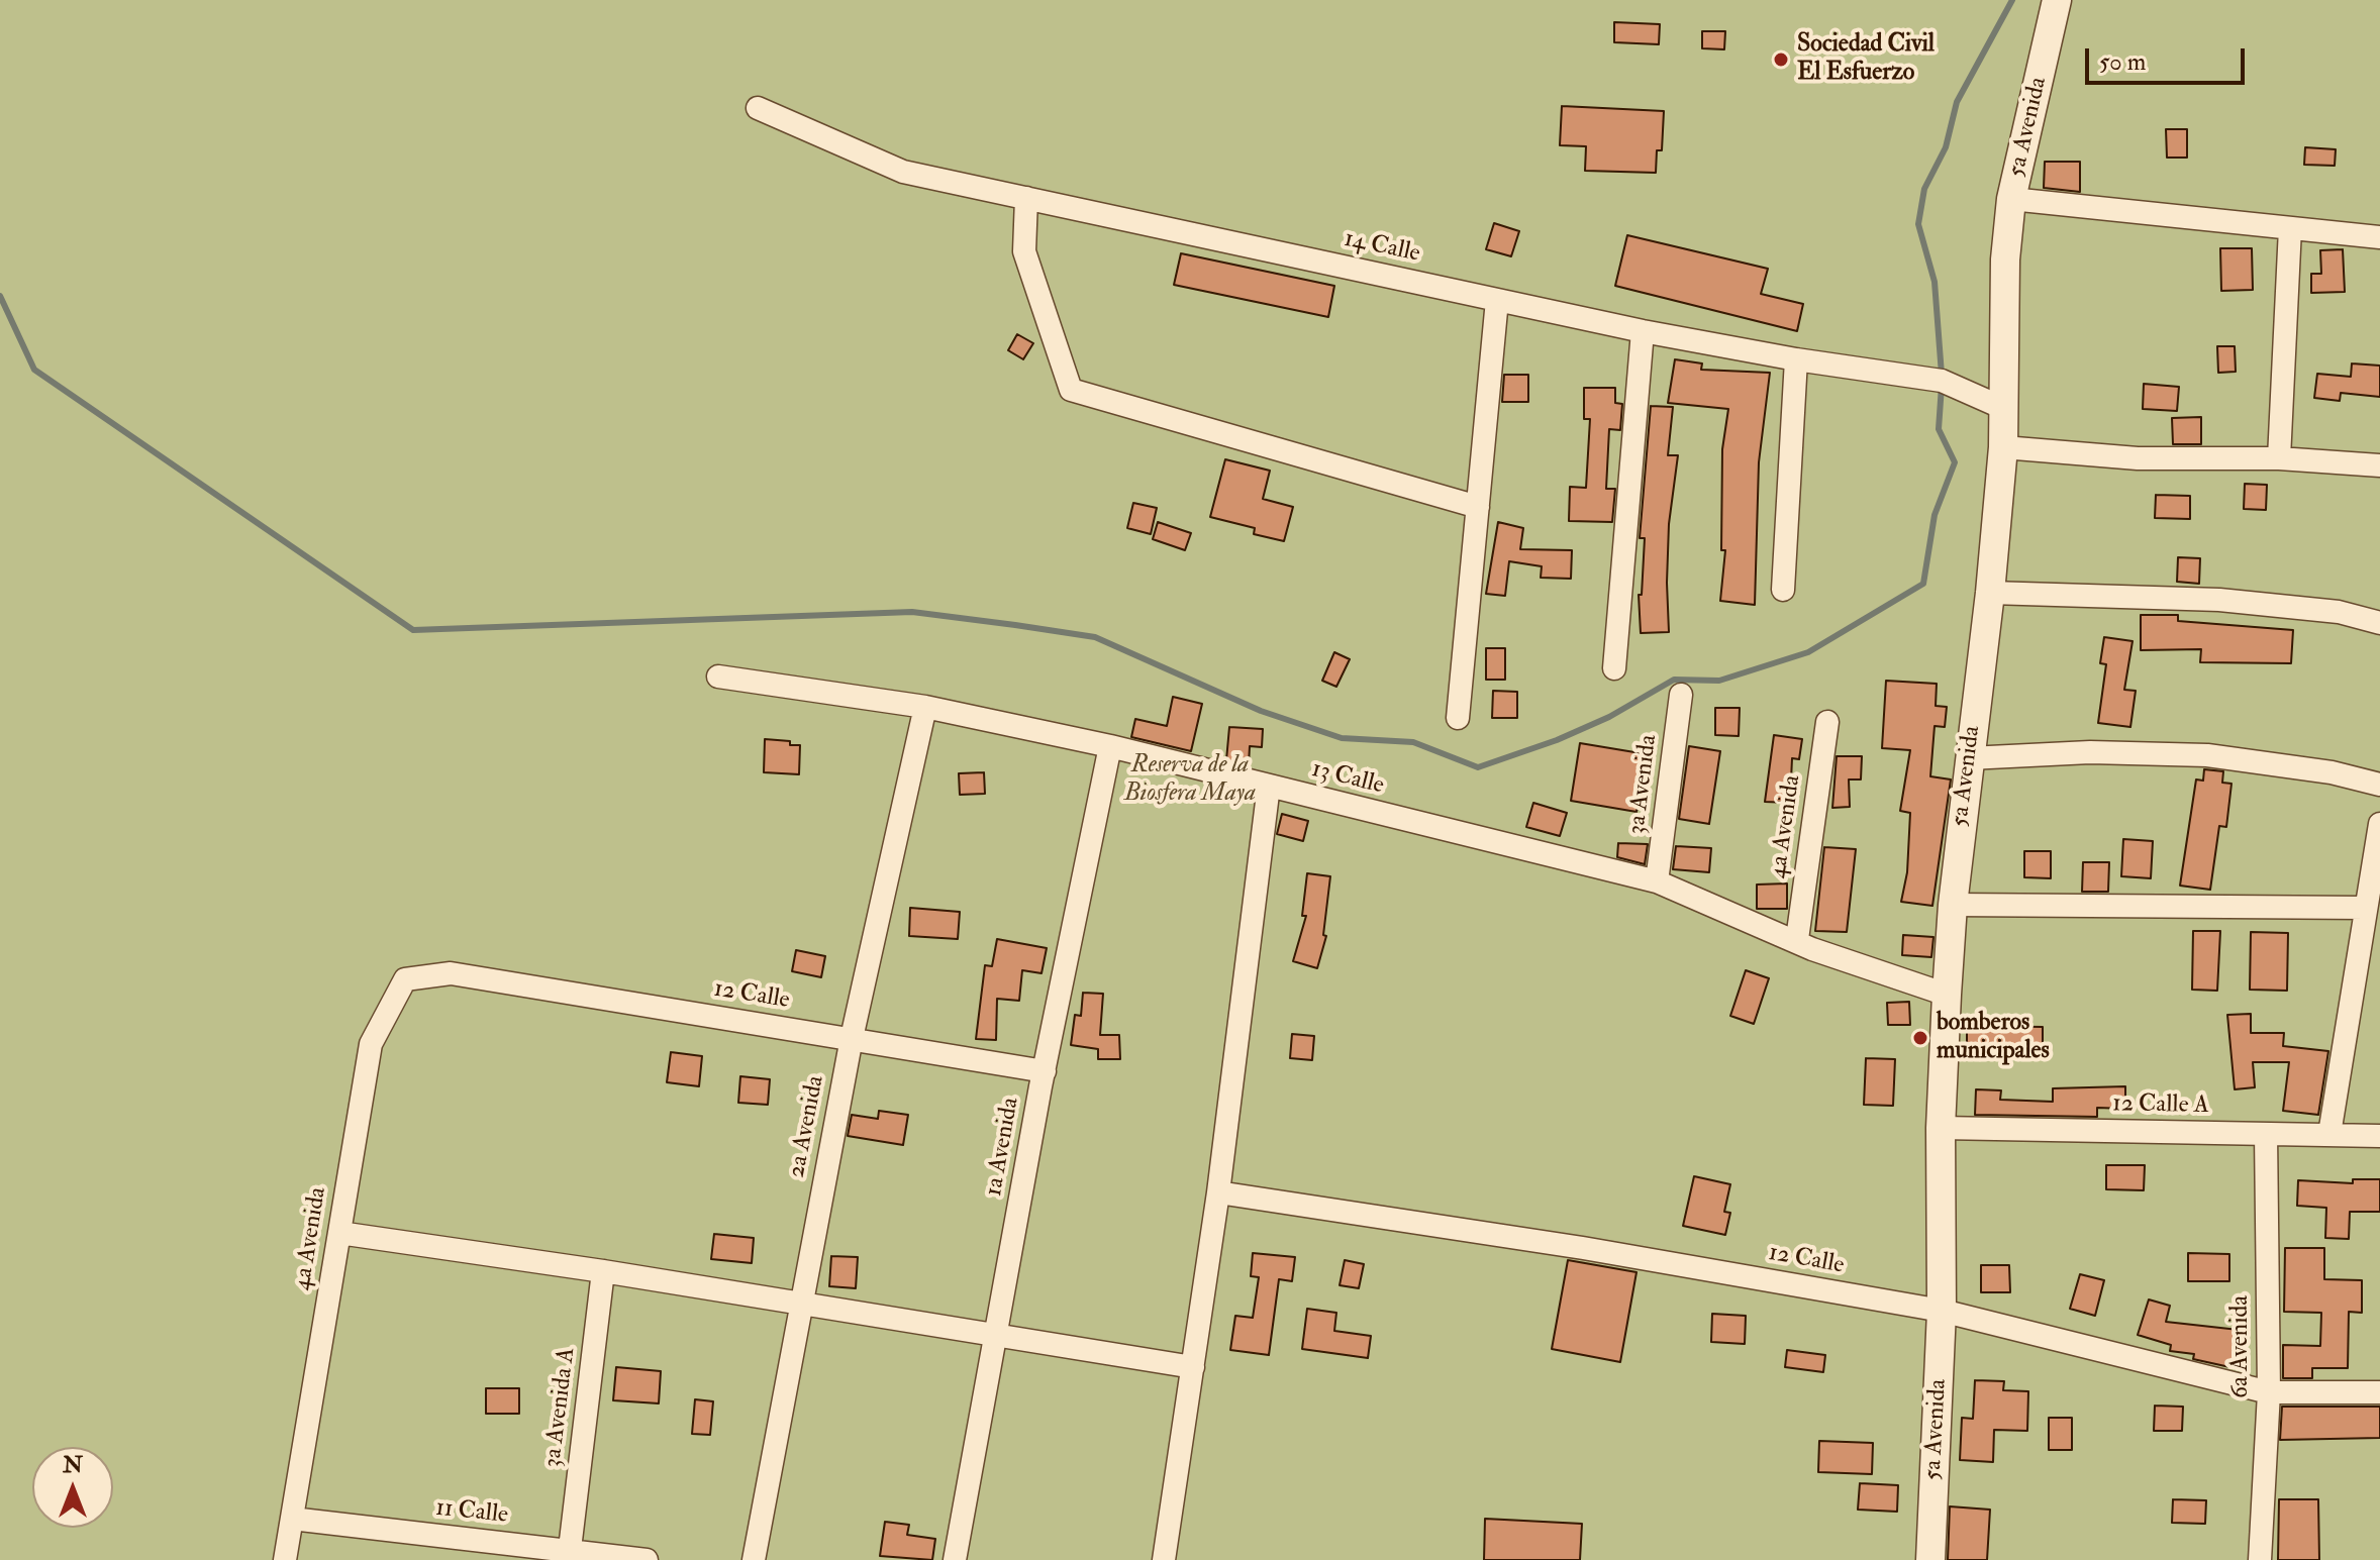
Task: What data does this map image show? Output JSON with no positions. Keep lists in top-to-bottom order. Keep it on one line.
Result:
{"streets":{"street":["5a Avenida","14 Calle","13 Calle","3a Avenida","4a Avenida","12 Calle","12 Calle A","2a Avenida","1a Avenida","6a Avenida","3a Avenida A","11 Calle"]},"crossings":[["5a Avenida","14 Calle"],["5a Avenida","13 Calle"],["5a Avenida","12 Calle"],["5a Avenida","12 Calle A"],["13 Calle","3a Avenida"],["13 Calle","4a Avenida"],["13 Calle","2a Avenida"],["13 Calle","1a Avenida"],["4a Avenida","12 Calle"],["4a Avenida","11 Calle"],["12 Calle","2a Avenida"],["12 Calle","1a Avenida"],["12 Calle","6a Avenida"],["12 Calle A","6a Avenida"],["3a Avenida A","11 Calle"]],"parks":["Reserva de la Biosfera Maya"],"places":["Sociedad Civil El Esfuerzo","bomberos municipales"],"scale_bar":"50 m","north":"top"}
